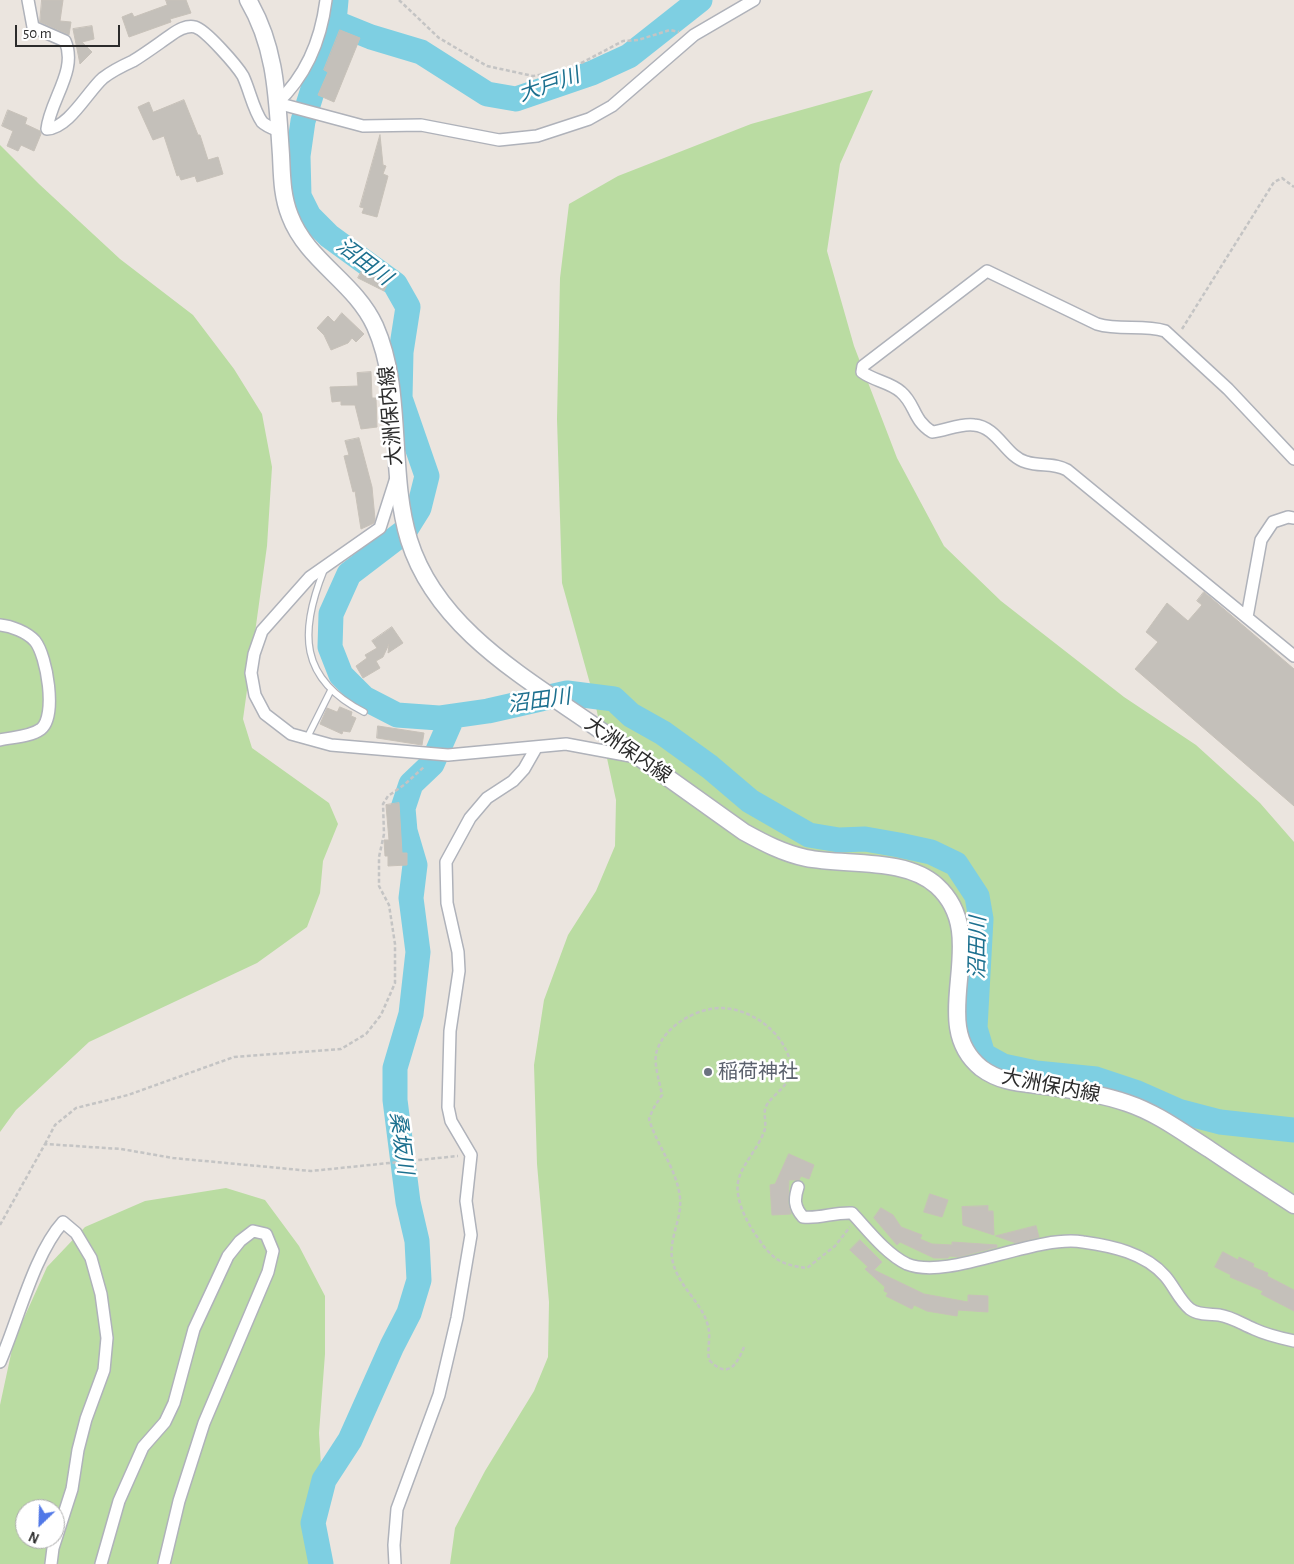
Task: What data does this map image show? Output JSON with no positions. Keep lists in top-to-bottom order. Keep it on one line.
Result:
{"streets":{"main road":["大洲保内線"]},"water":["大戸川","沼田川","桑坂川"],"places":["稲荷神社"],"scale_bar":"50 m","north":"bottom left"}
